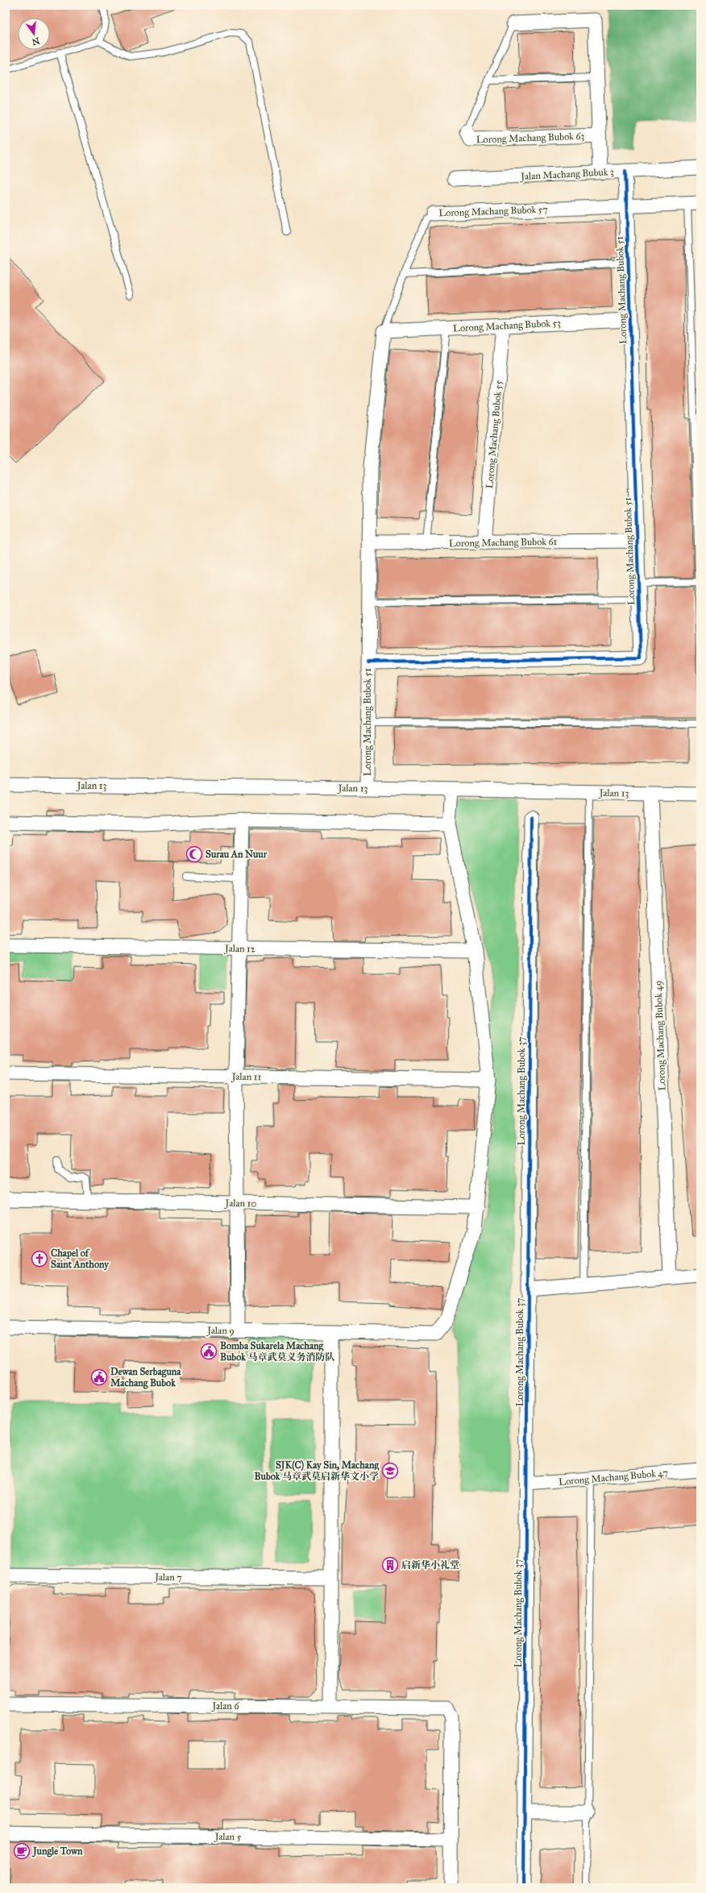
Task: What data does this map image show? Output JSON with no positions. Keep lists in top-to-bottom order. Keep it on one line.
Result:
{"streets":{"street":["Lorong Machang Bubok 63","Jalan Machang Bubuk 3","Lorong Machang Bubok 57","Lorong Machang Bubok 51","Lorong Machang Bubok 53","Lorong Machang Bubok 55","Lorong Machang Bubok 61","Jalan 13","Jalan 12","Lorong Machang Bubok 49","Jalan 11","Lorong Machang Bubok 37","Jalan 10","Jalan 9","Lorong Machang Bubok 47","Jalan 7","Jalan 6","Jalan 5"]},"crossings":[["Jalan Machang Bubuk 3","Lorong Machang Bubok 51"],["Lorong Machang Bubok 57","Lorong Machang Bubok 51"],["Lorong Machang Bubok 57","Lorong Machang Bubok 53"],["Lorong Machang Bubok 57","Lorong Machang Bubok 61"],["Lorong Machang Bubok 51","Lorong Machang Bubok 53"],["Lorong Machang Bubok 51","Lorong Machang Bubok 61"],["Lorong Machang Bubok 51","Jalan 13"],["Lorong Machang Bubok 53","Lorong Machang Bubok 55"],["Lorong Machang Bubok 55","Lorong Machang Bubok 61"],["Jalan 13","Lorong Machang Bubok 49"],["Lorong Machang Bubok 37","Lorong Machang Bubok 47"],["Jalan 10","Jalan 9"],["Jalan 6","Jalan 5"]],"places":{"mosque":["Surau An Nuur"],"church":["Chapel of Saint Anthony"],"public building":["Bomba Sukarela Machang Bubok 马章武莫义务消防队","Dewan Serbaguna Machang Bubok"],"school or university":["SJK(C) Kay Sin, Machang Bubok 马章武莫启新华文小学"],"building":["启新华小礼堂"],"cafe":["Jungle Town"]},"north":"bottom"}
